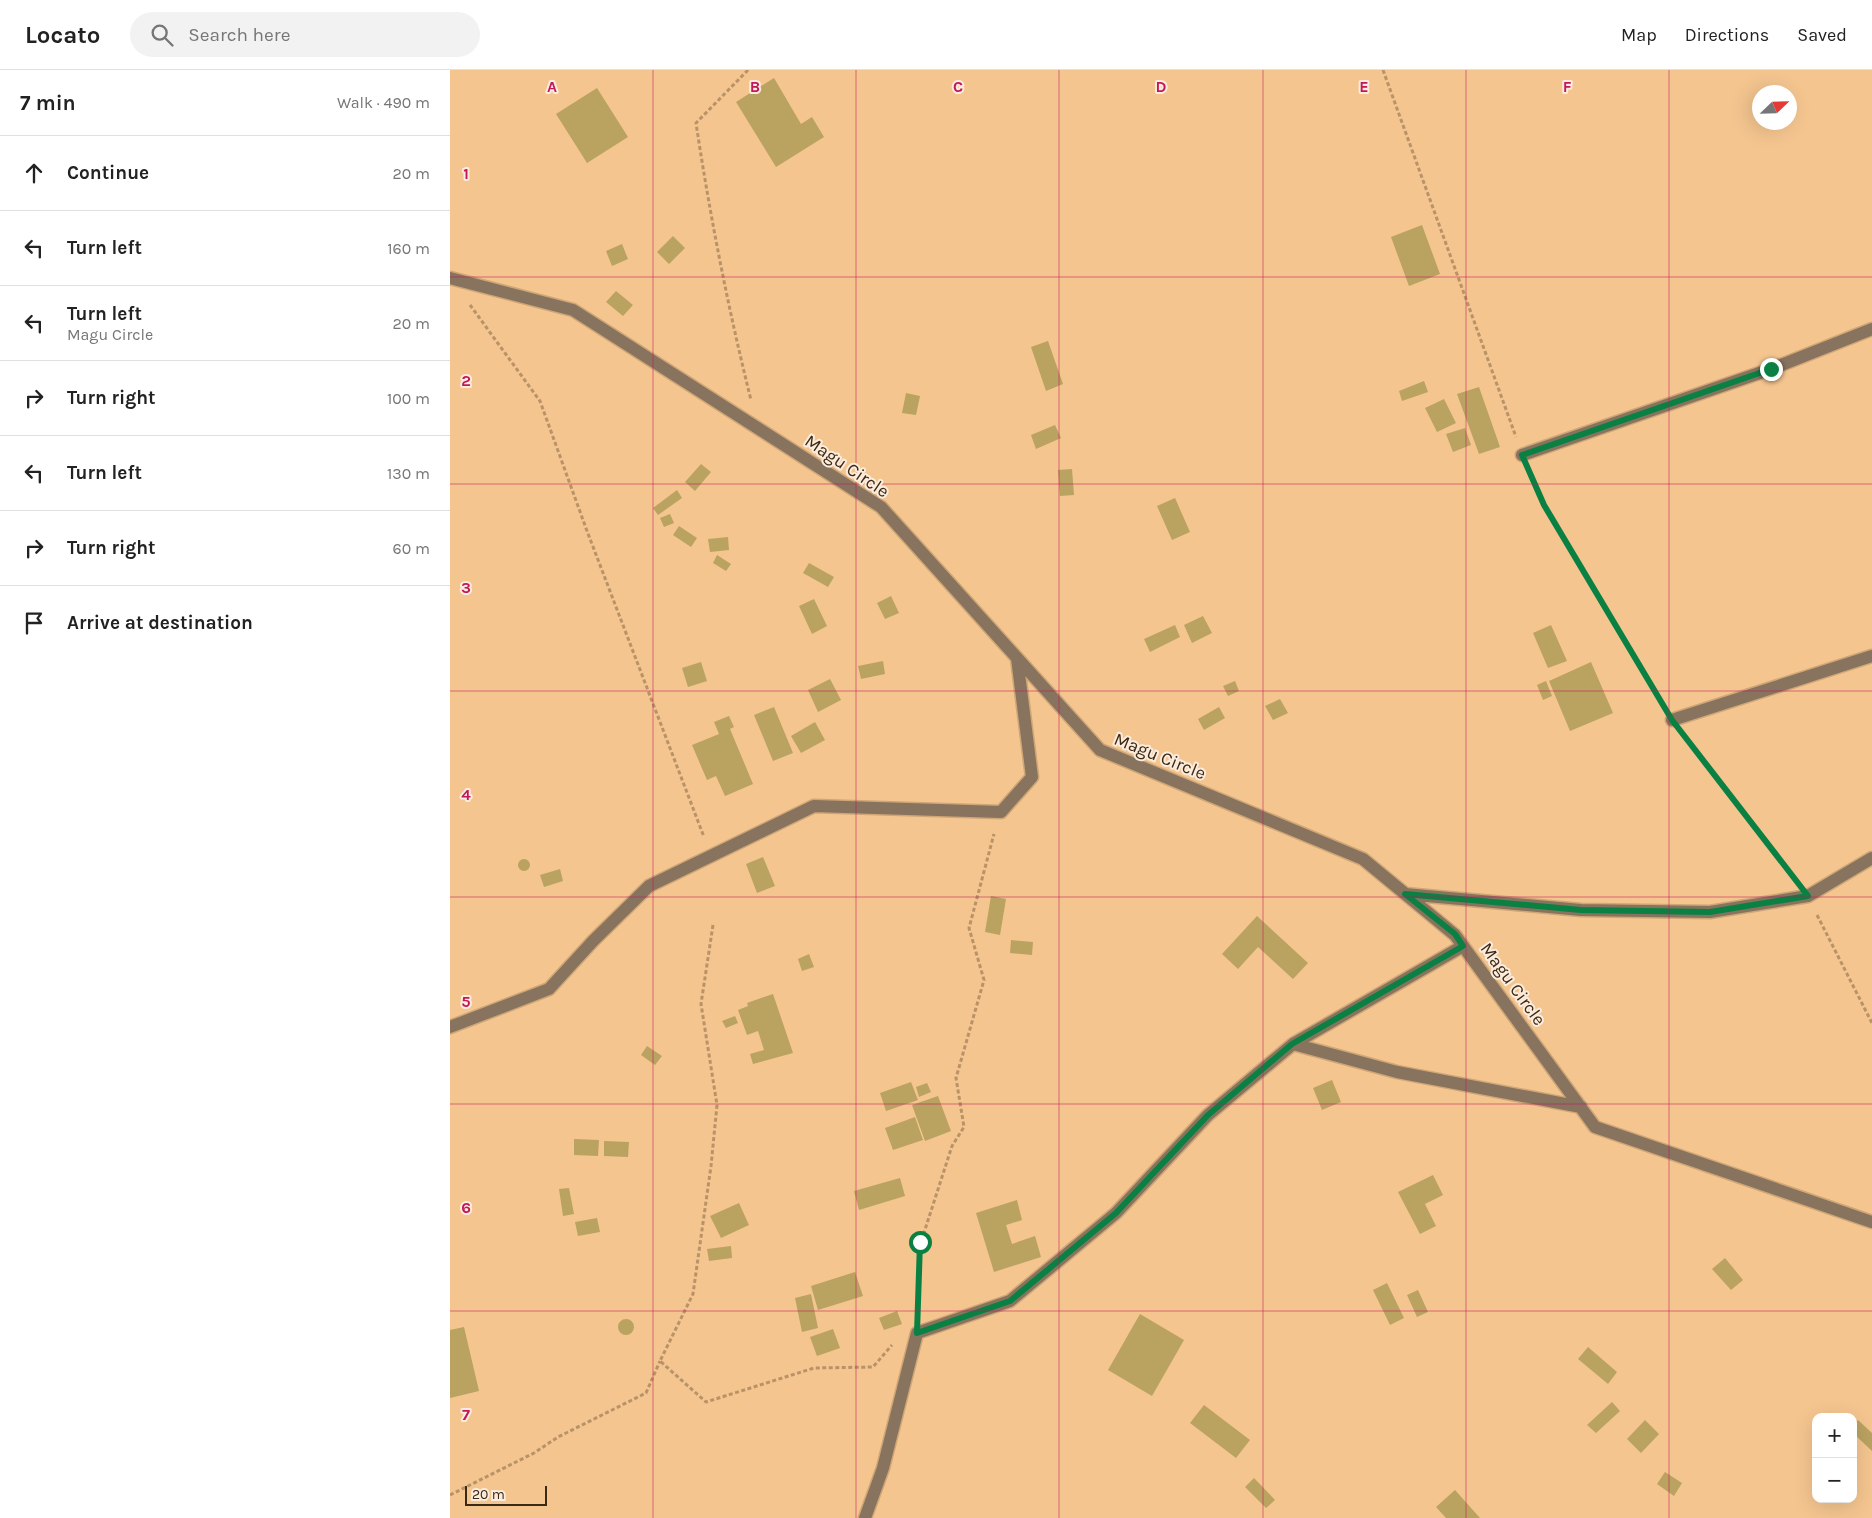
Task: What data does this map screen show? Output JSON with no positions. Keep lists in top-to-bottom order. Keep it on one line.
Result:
{"streets":{"street":["Magu Circle"]},"scale_bar":"20 m","north":"top right","page":{"header":"Locato","search":"Search here","nav":["Map","Directions","Saved"],"heading":["7 min","Walk · 490 m"],"list":[["Continue","20 m"],["Turn left","160 m"],["Turn left","Magu Circle","20 m"],["Turn right","100 m"],["Turn left","130 m"],["Turn right","60 m"],"Arrive at destination"],"map_buttons":["+","−"],"scale":"20 m"},"grid":{"columns":["A","B","C","D","E","F"],"rows":["1","2","3","4","5","6","7"]}}
